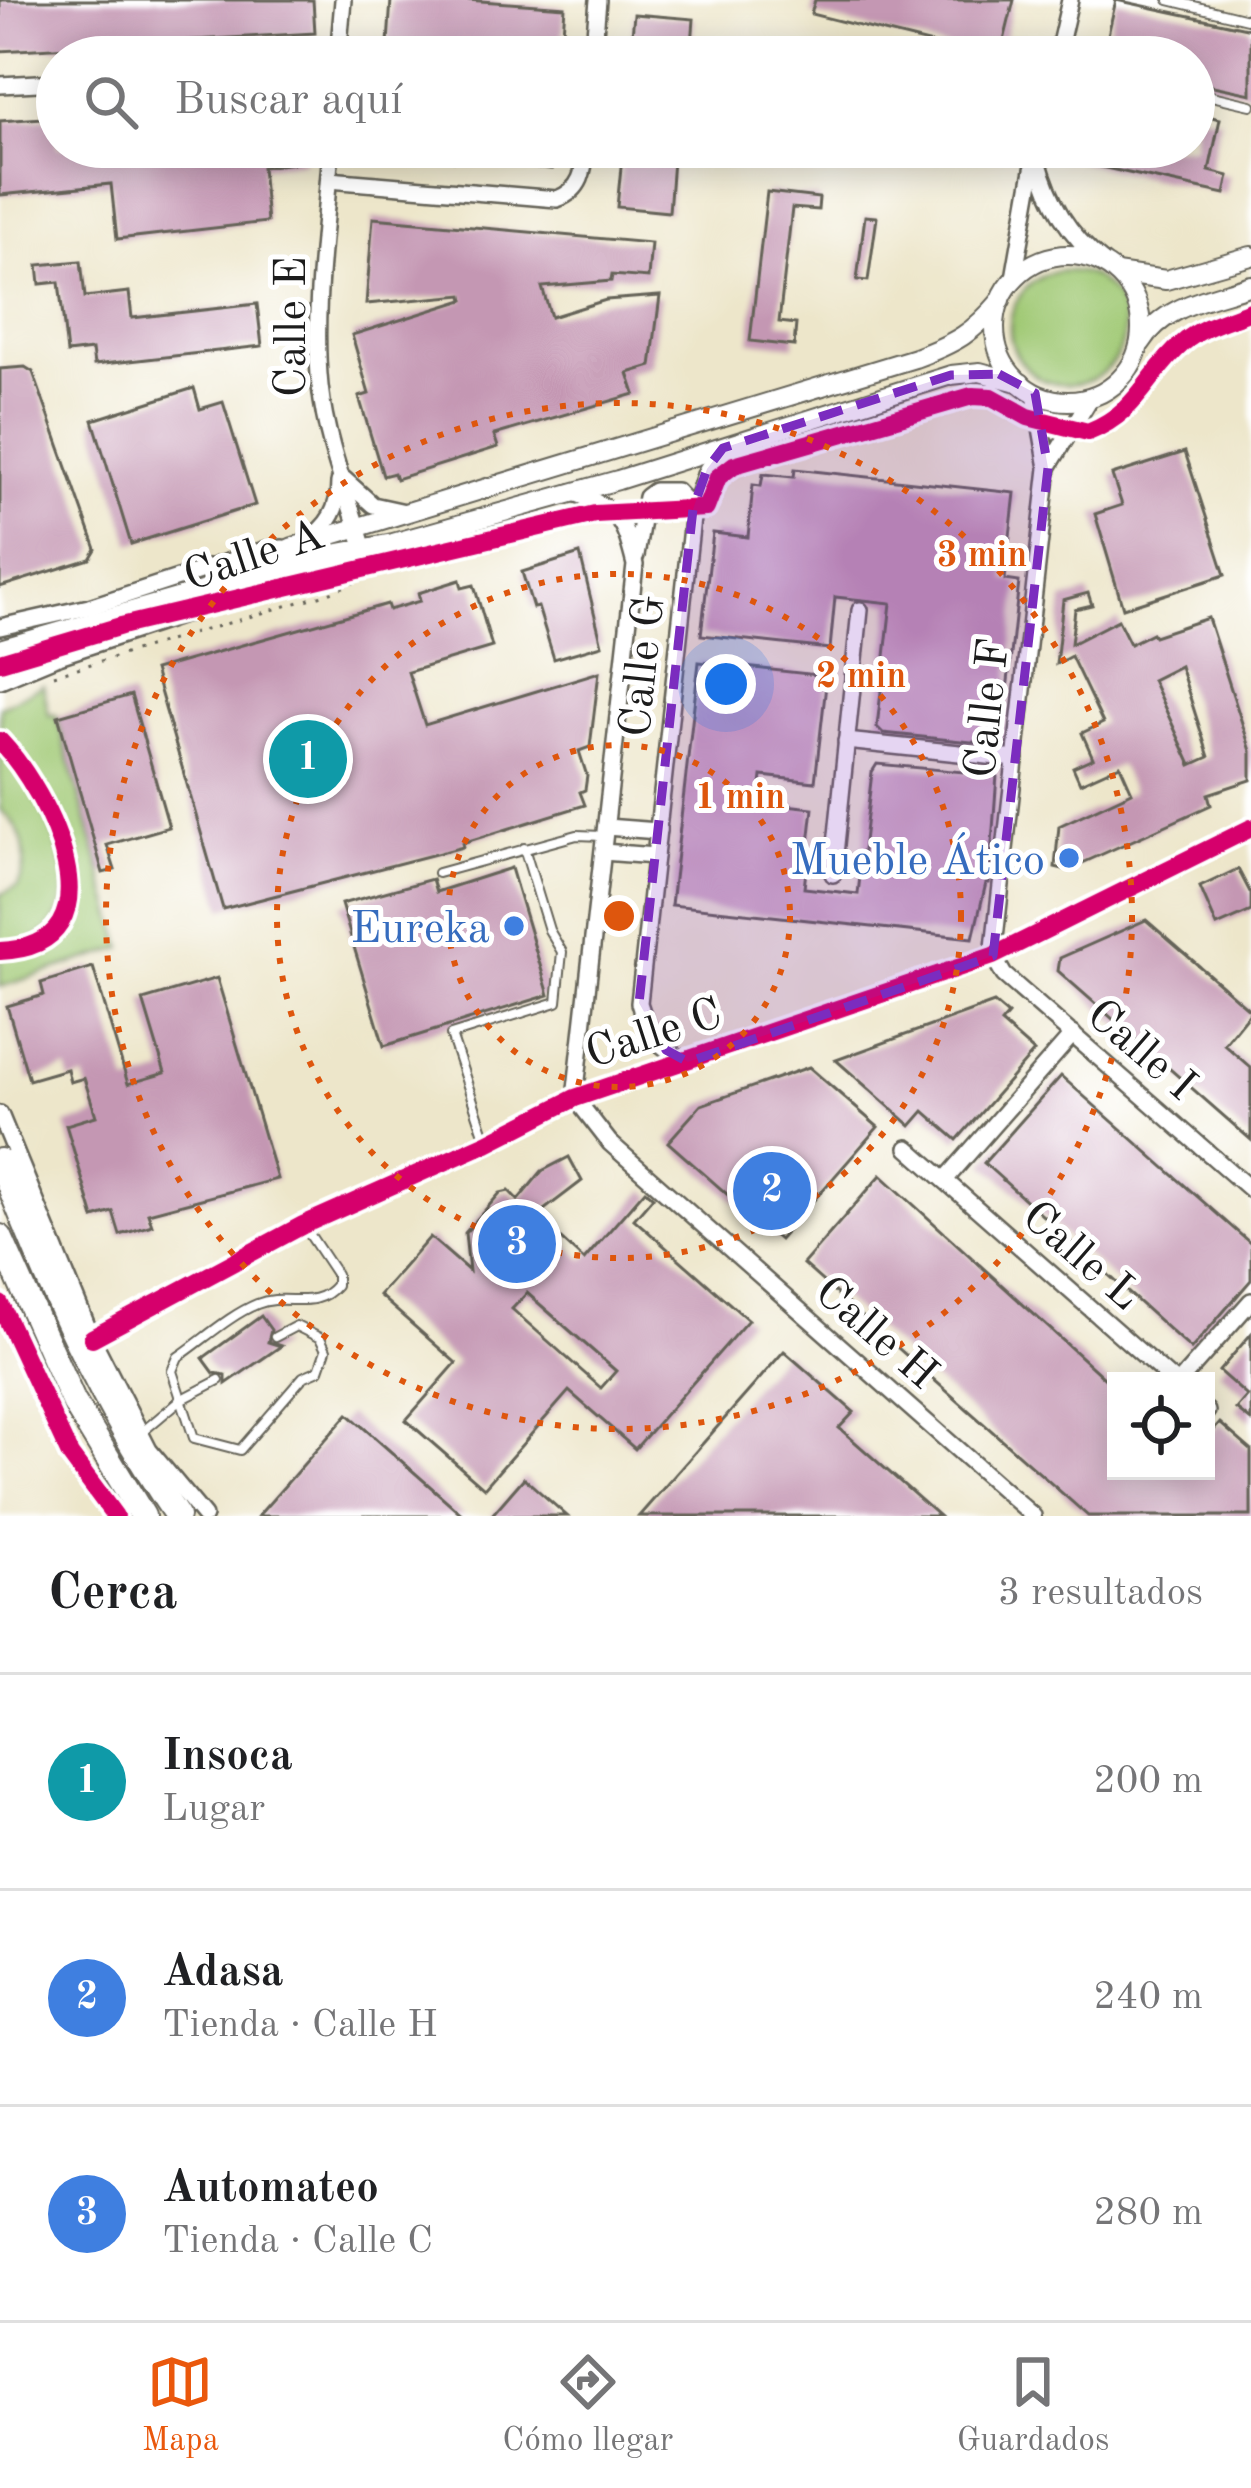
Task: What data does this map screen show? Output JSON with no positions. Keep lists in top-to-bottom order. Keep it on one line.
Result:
{"streets":{"street":["Calle E","Calle A","Calle G","Calle F","Calle C","Calle I","Calle L","Calle H"]},"crossings":[["Calle E","Calle A"],["Calle A","Calle G"],["Calle A","Calle F"],["Calle G","Calle C"],["Calle G","Calle H"],["Calle F","Calle C"],["Calle F","Calle I"],["Calle C","Calle I"],["Calle C","Calle H"]],"places":["Mueble Ático","Eureka"],"page":{"search":"Buscar aquí","pins":["1","2","3"],"heading":["Cerca","3 resultados"],"list":[{"mark":"1","name":"Insoca","note":"Lugar","value":"200 m"},{"mark":"2","name":"Adasa","note":"Tienda · Calle H","value":"240 m"},{"mark":"3","name":"Automateo","note":"Tienda · Calle C","value":"280 m"}],"nav":["Mapa","Cómo llegar","Guardados"]},"rings":["3 min","2 min","1 min"]}
